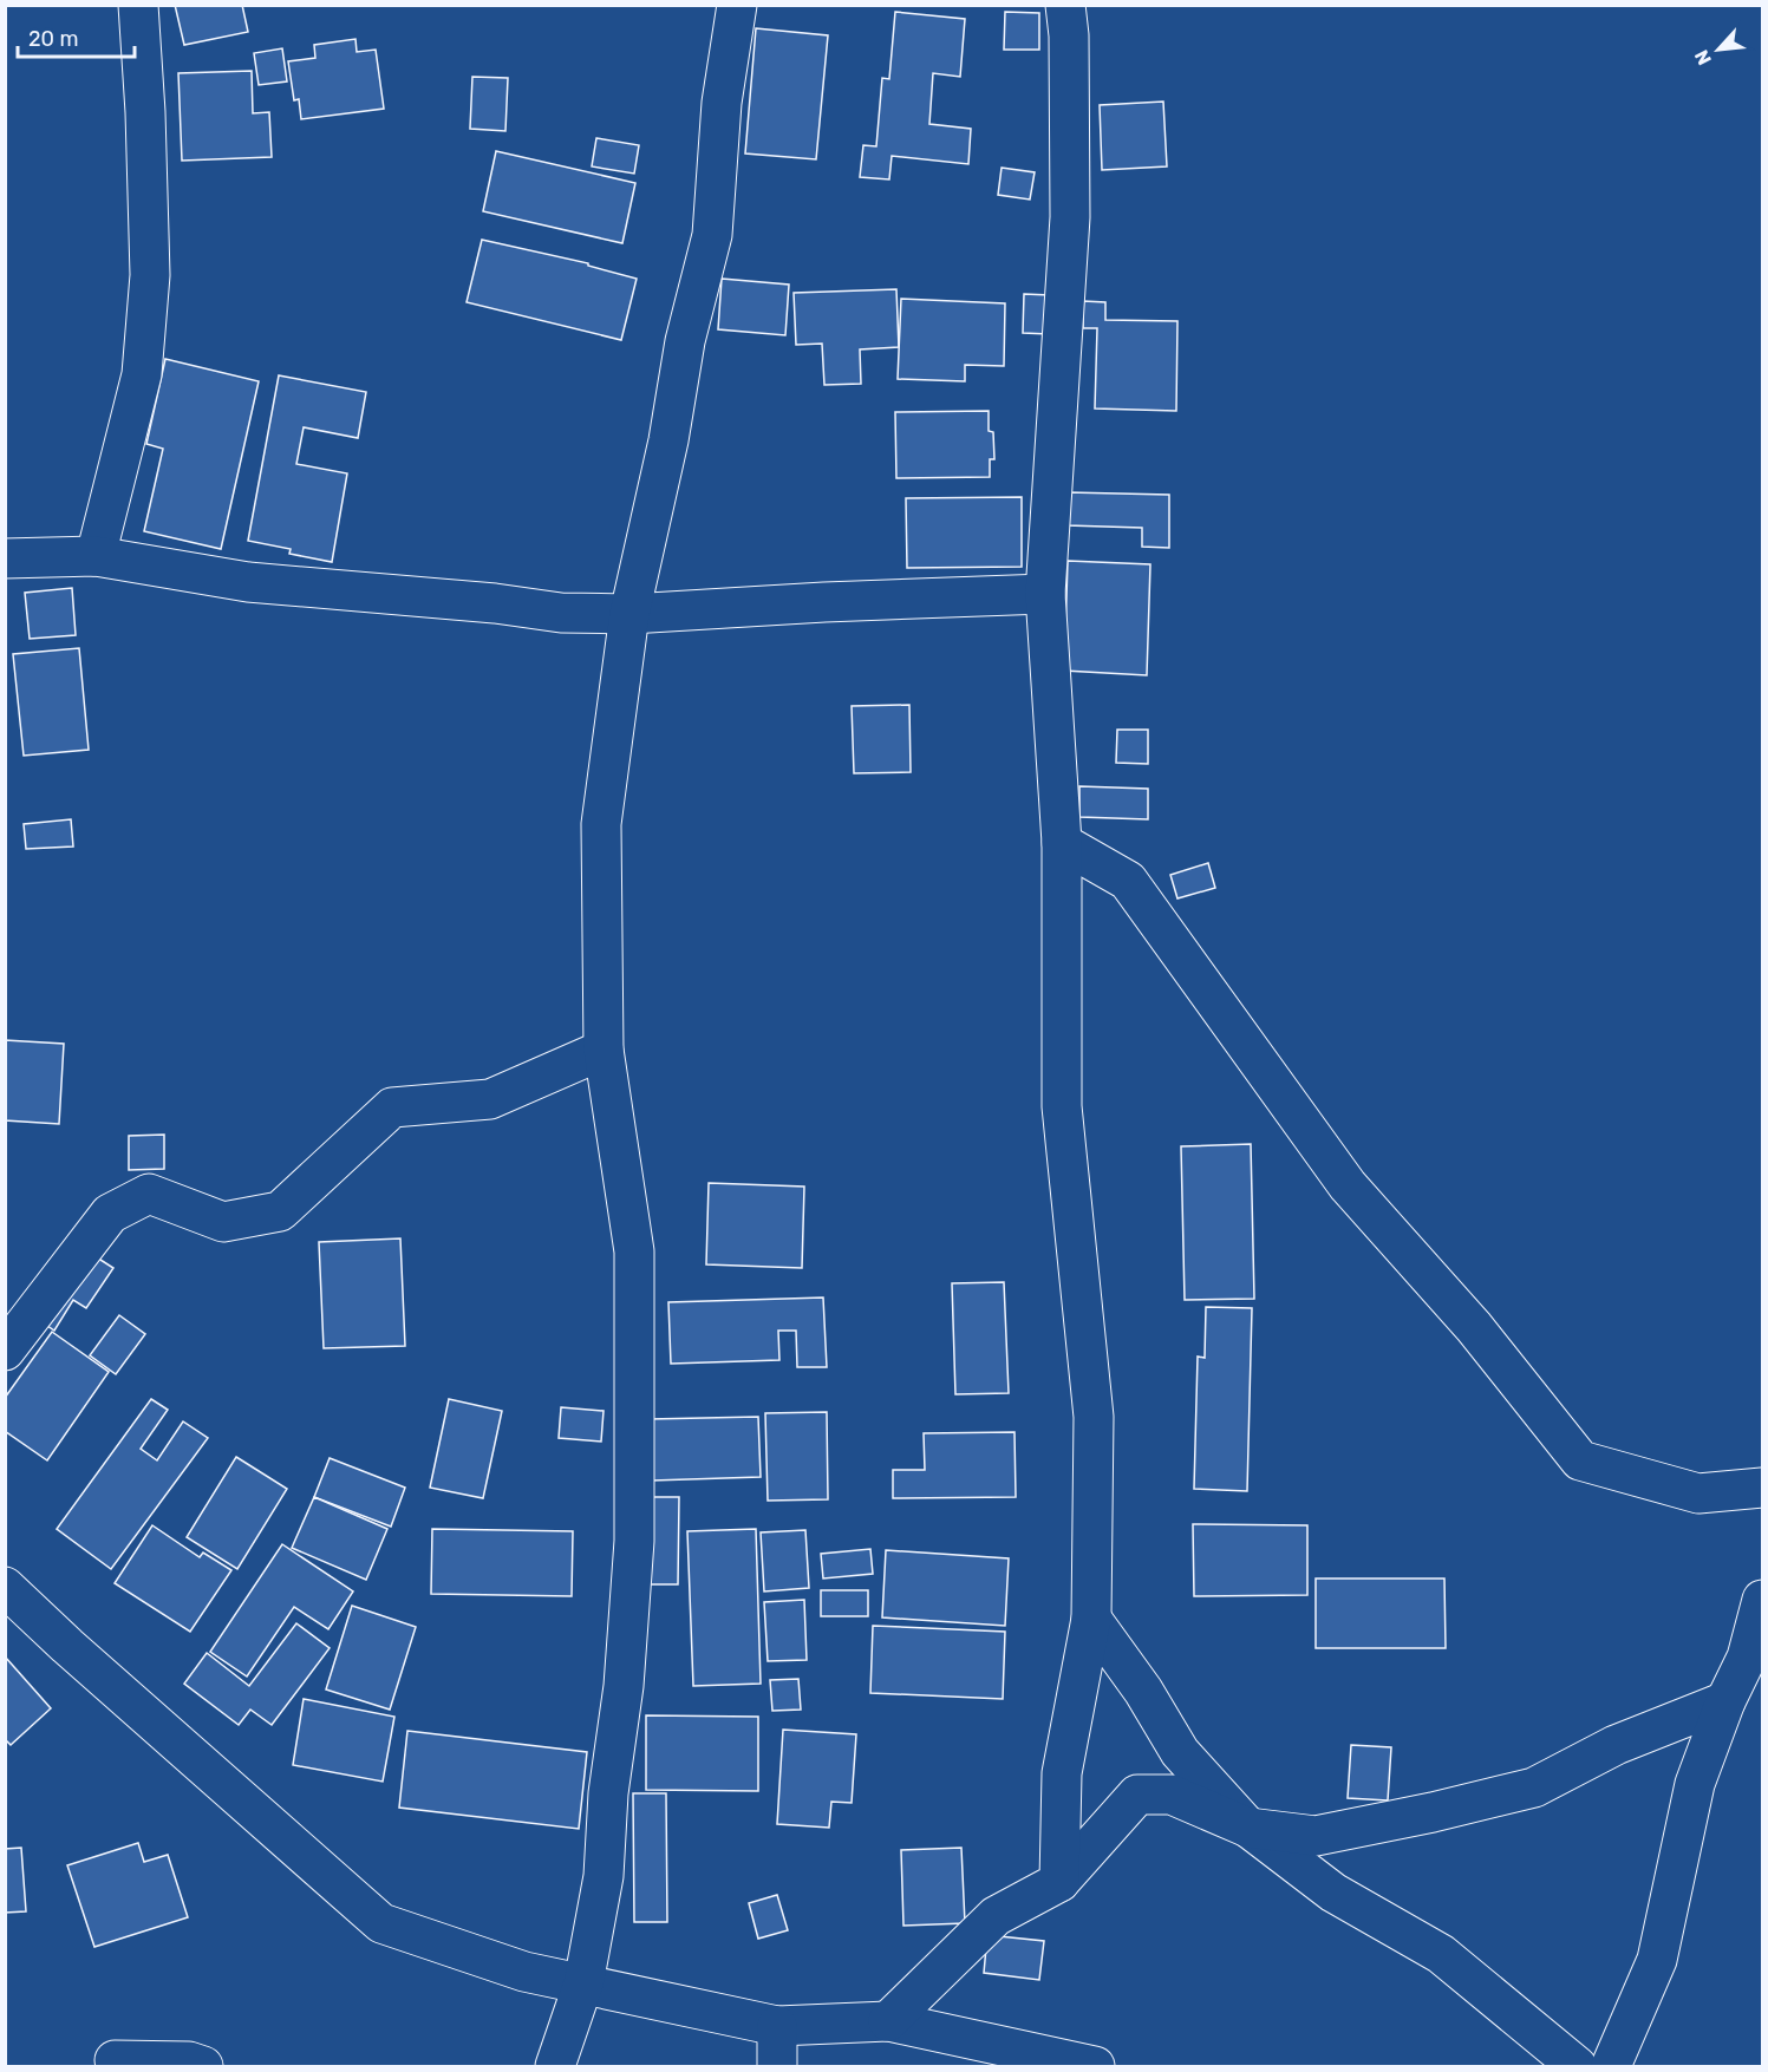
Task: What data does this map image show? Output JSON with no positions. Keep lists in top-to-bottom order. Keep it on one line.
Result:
{"scale_bar":"20 m","north":"bottom left"}
